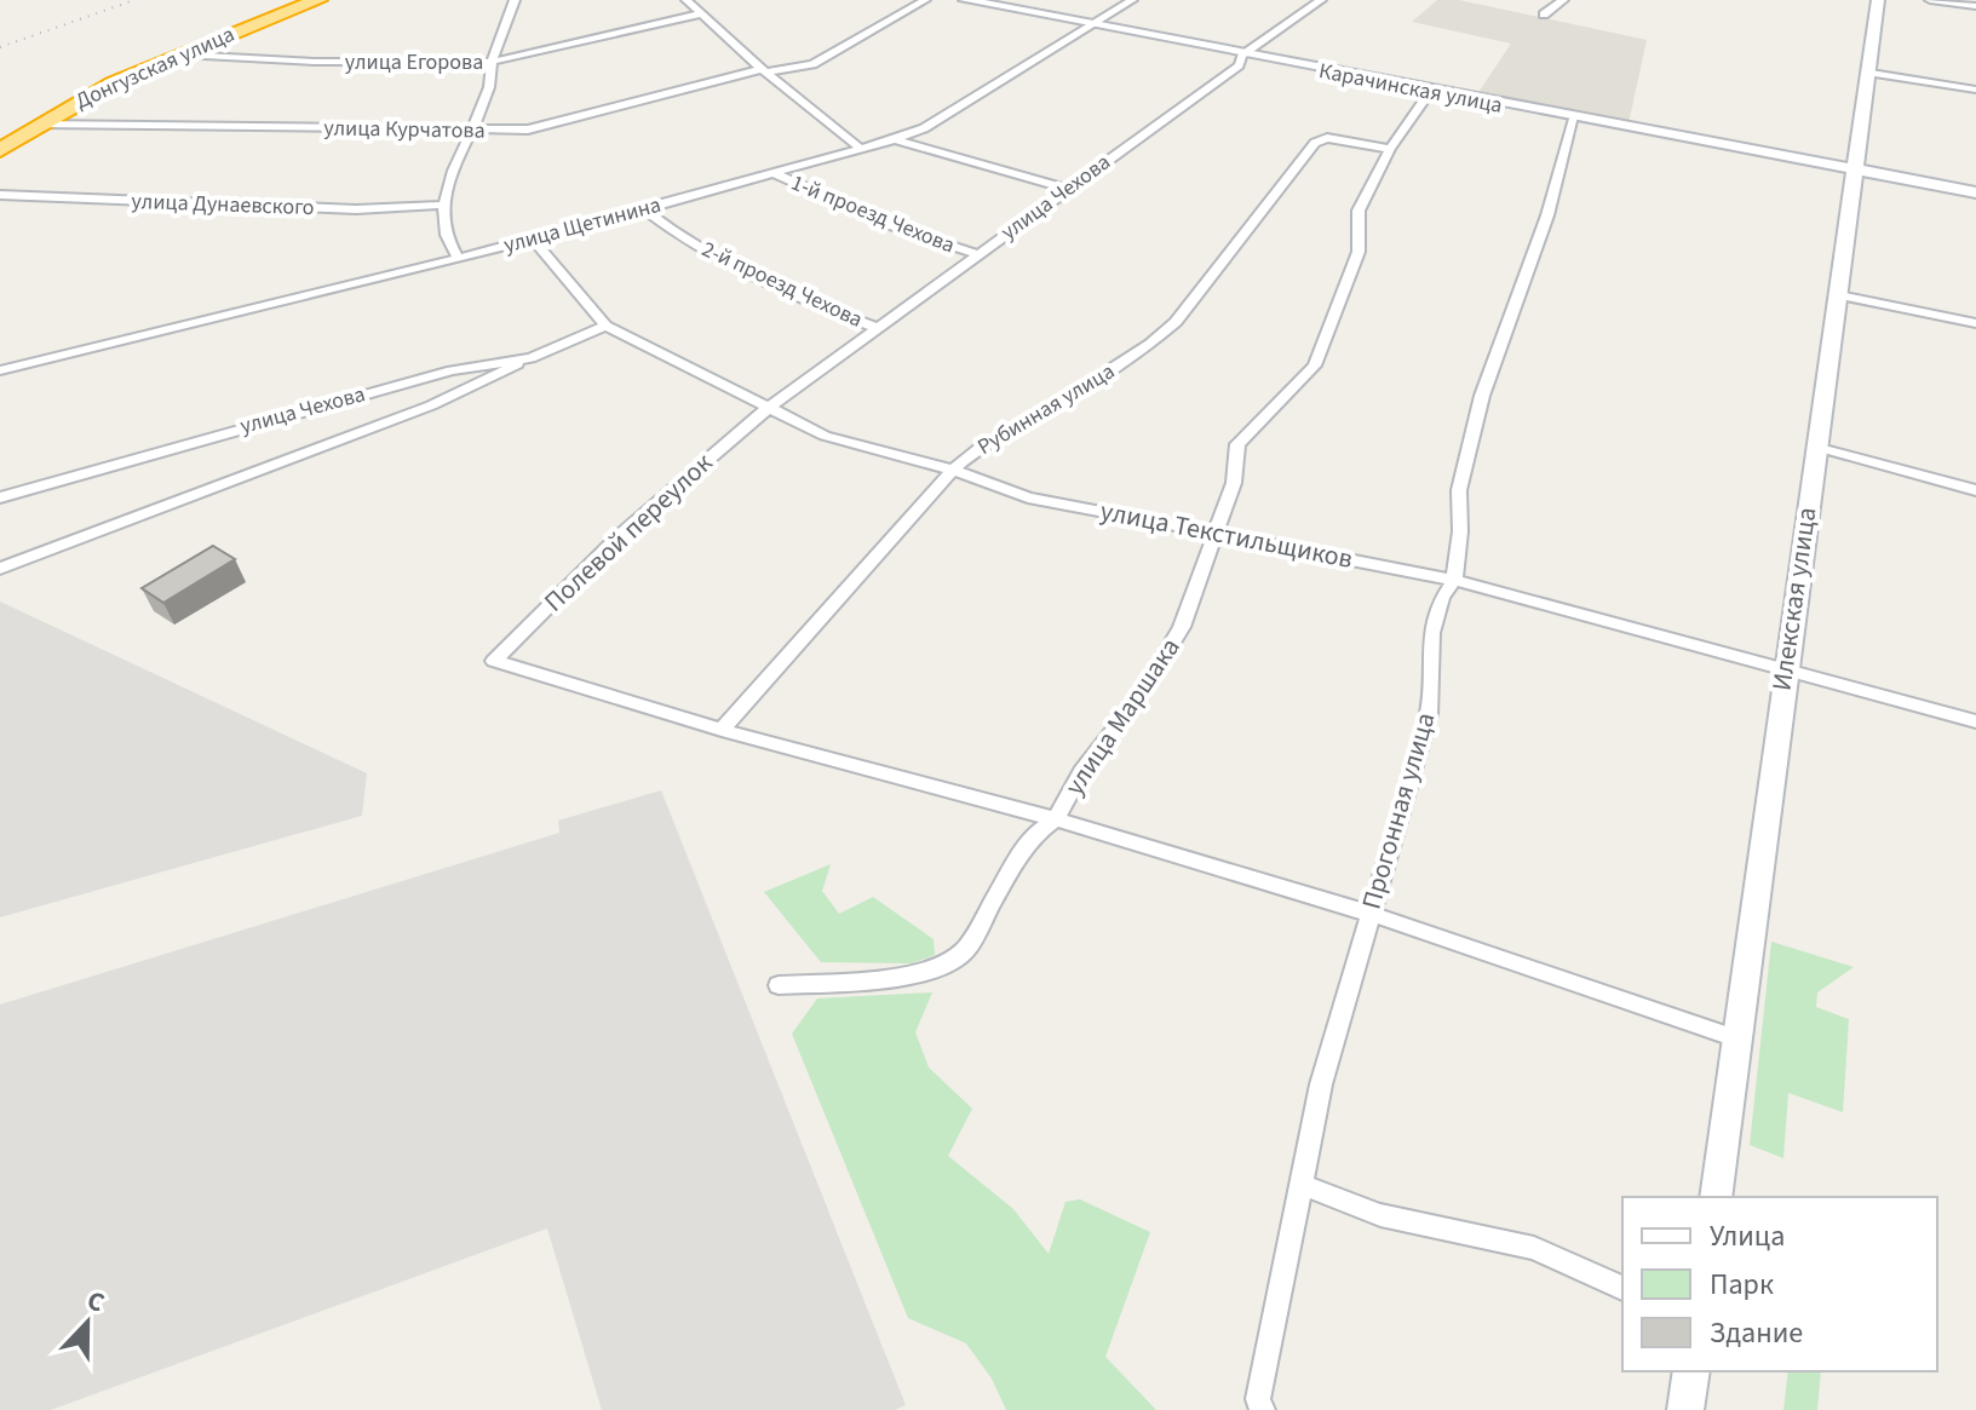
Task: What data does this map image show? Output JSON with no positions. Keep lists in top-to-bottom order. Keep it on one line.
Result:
{"streets":{"highway":["Донгузская улица"],"street":["улица Егорова","Карачинская улица","улица Курчатова","улица Чехова","улица Дунаевского","1-й проезд Чехова","улица Щетинина","2-й проезд Чехова","Рубинная улица","Полевой переулок","улица Текстильщиков","Илекская улица","улица Маршака","Прогонная улица"]},"crossings":[["улица Егорова","Донгузская улица"],["Донгузская улица","улица Курчатова"],["Карачинская улица","улица Чехова"],["Карачинская улица","улица Щетинина"],["Карачинская улица","Илекская улица"],["Карачинская улица","улица Маршака"],["Карачинская улица","Прогонная улица"],["улица Чехова","1-й проезд Чехова"],["улица Чехова","2-й проезд Чехова"],["улица Чехова","Полевой переулок"],["улица Чехова","улица Текстильщиков"],["1-й проезд Чехова","улица Щетинина"],["улица Щетинина","2-й проезд Чехова"],["улица Щетинина","улица Текстильщиков"],["Рубинная улица","Полевой переулок"],["Рубинная улица","улица Текстильщиков"],["Рубинная улица","улица Маршака"],["Полевой переулок","улица Текстильщиков"],["улица Текстильщиков","Илекская улица"],["улица Текстильщиков","улица Маршака"],["улица Текстильщиков","Прогонная улица"]],"legend":["Улица","Парк","Здание"],"north":"top"}
